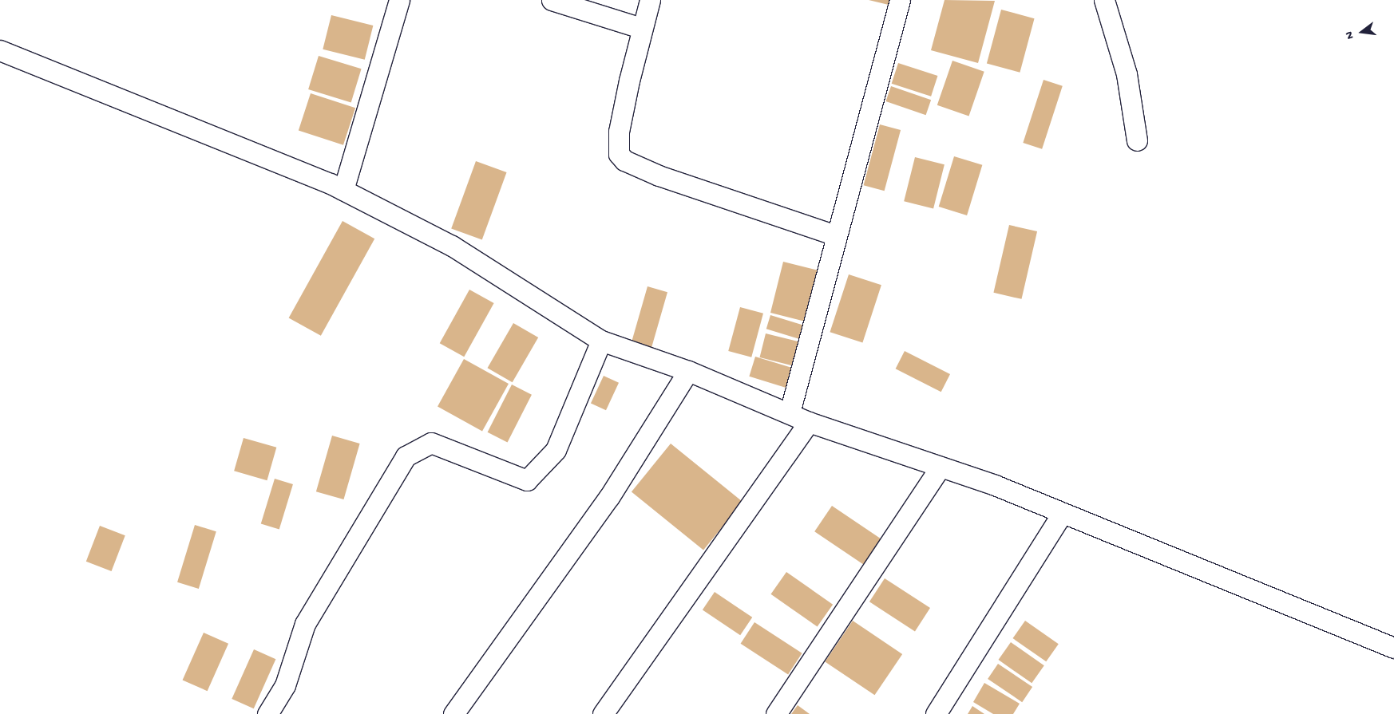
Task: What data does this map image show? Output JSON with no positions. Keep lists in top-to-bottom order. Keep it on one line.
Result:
{"north":"left"}
